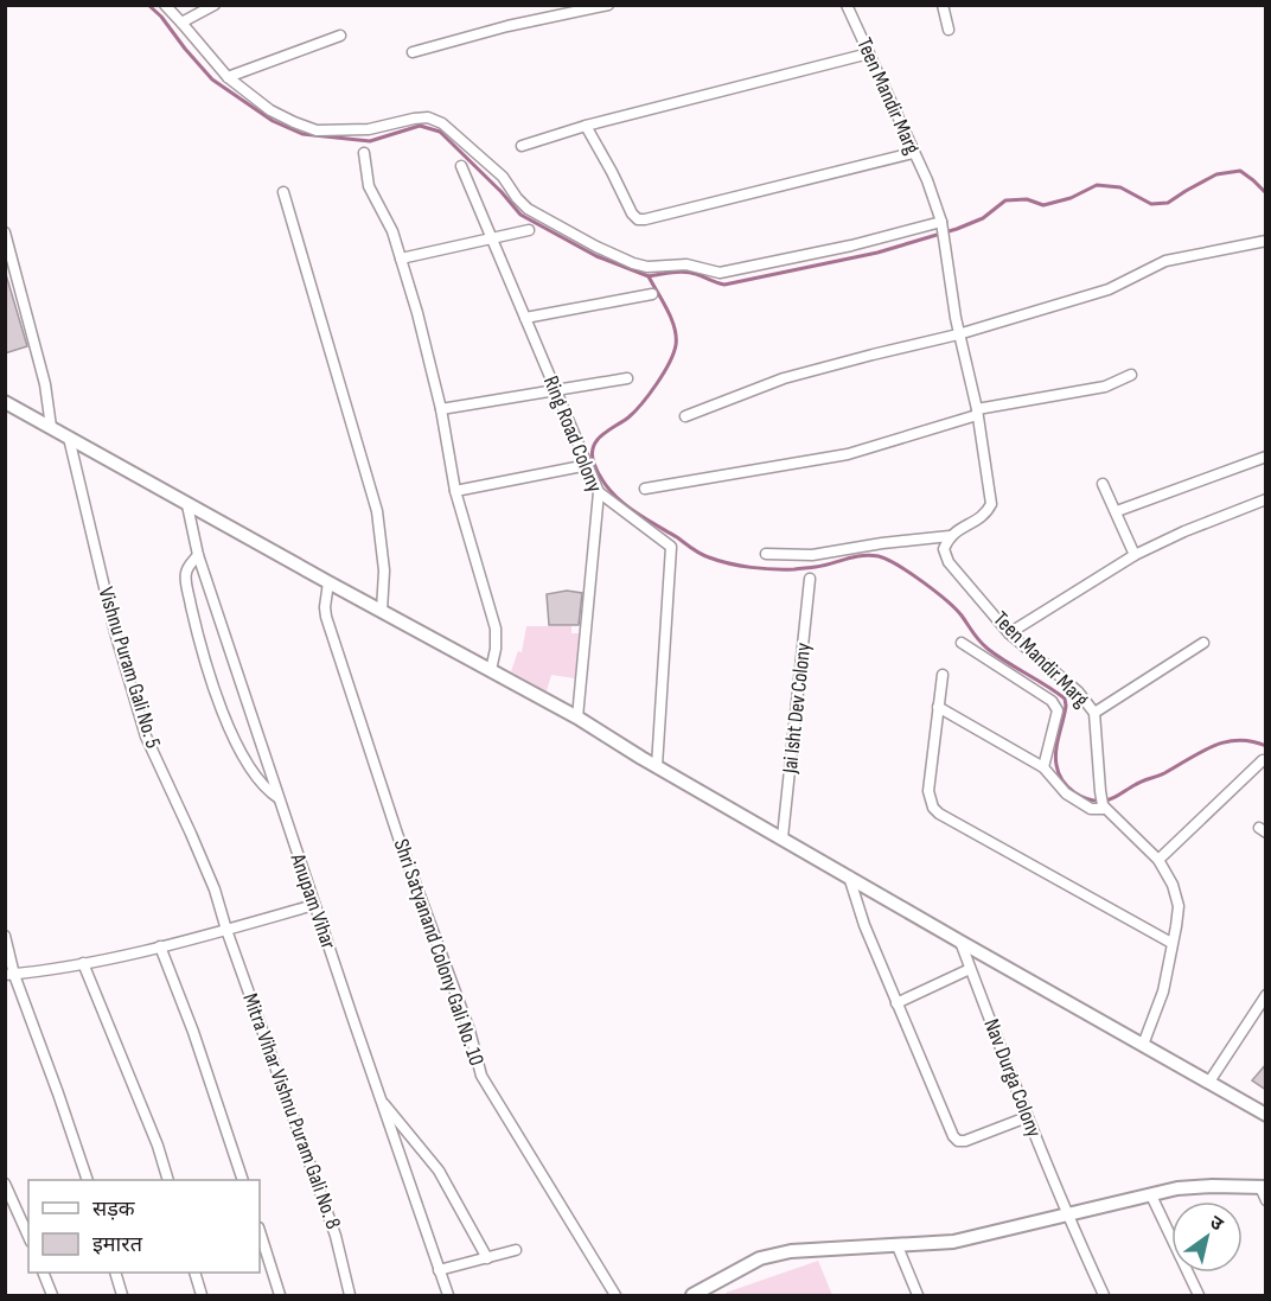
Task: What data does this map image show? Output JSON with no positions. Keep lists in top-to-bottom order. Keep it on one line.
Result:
{"streets":{"street":["Teen Mandir Marg","Ring Road Colony","Vishnu Puram Gali No. 5","Jai Isht Dev Colony","Anupam Vihar","Shri Satyanand Colony Gali No. 10","Nav Durga Colony","Mitra Vihar Vishnu Puram Gali No. 8"]},"crossings":[["Vishnu Puram Gali No. 5","Mitra Vihar Vishnu Puram Gali No. 8"]],"legend":["सड़क","इमारत"],"north":"top right"}
